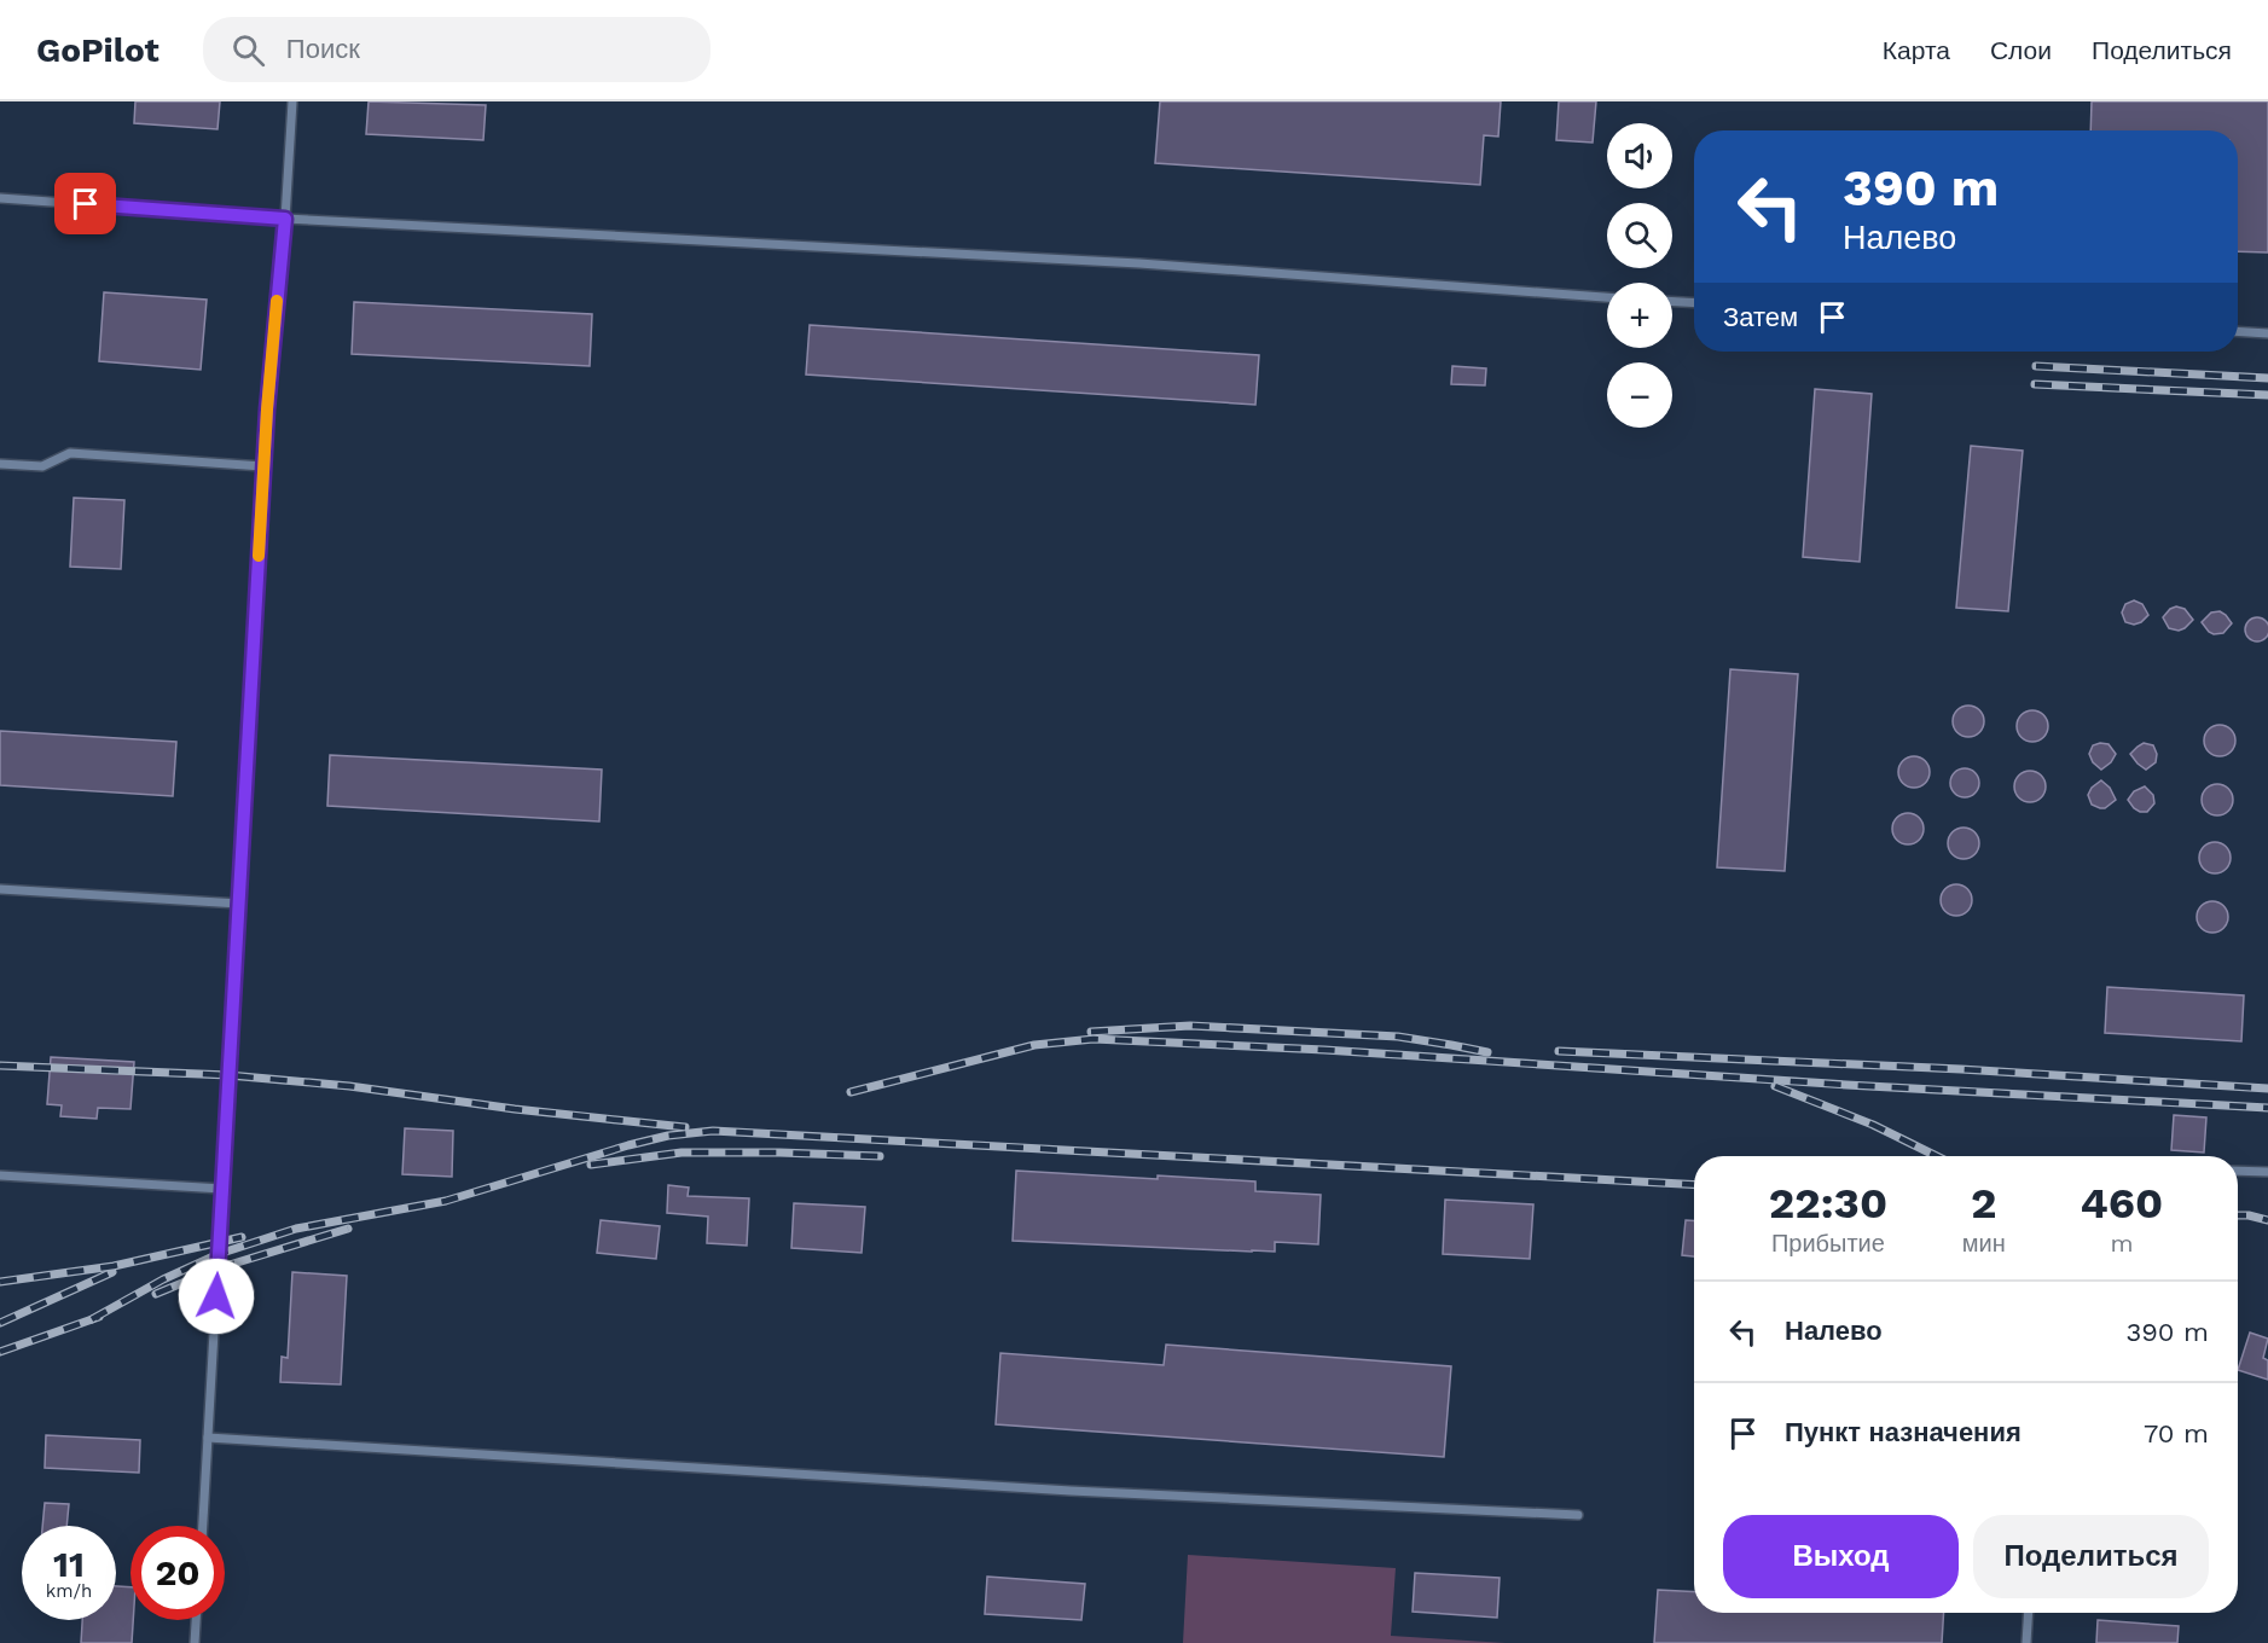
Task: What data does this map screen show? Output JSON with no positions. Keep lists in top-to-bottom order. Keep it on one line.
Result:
{"page":{"header":"GoPilot","search":"Поиск","nav":["Карта","Слои","Поделиться"],"map_buttons":["+","−"],"turn":["390 m","Налево"],"then":"Затем","eta":["22:30","Прибытие","2","мин","460","m"],"list":[{"name":"Налево","value":"390 m"},{"name":"Пункт назначения","value":"70 m"}],"buttons":["Выход","Поделиться"],"speed":"11 km/h","limit":"20"}}
